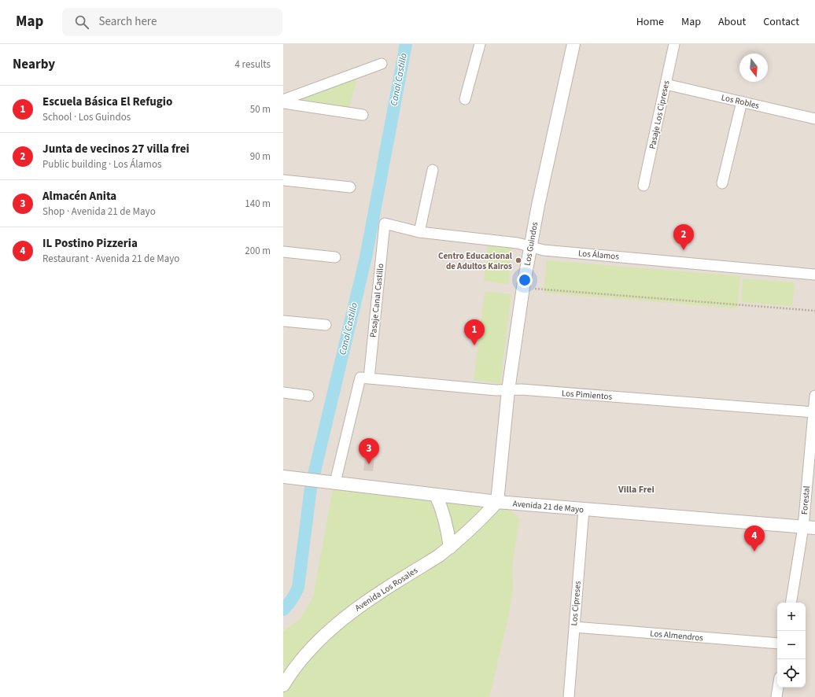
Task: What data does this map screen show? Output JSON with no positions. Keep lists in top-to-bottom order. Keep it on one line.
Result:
{"streets":{"street":["Los Robles","Pasaje Los Cipreses","Los Guindos","Los Álamos","Pasaje Canal Castillo","Los Pimientos","Forestal","Avenida 21 de Mayo","Avenida Los Rosales","Los Cipreses","Los Almendros"]},"crossings":[["Los Robles","Pasaje Los Cipreses"],["Los Guindos","Los Álamos"],["Los Guindos","Los Pimientos"],["Los Guindos","Avenida 21 de Mayo"],["Los Guindos","Avenida Los Rosales"],["Los Álamos","Pasaje Canal Castillo"],["Pasaje Canal Castillo","Los Pimientos"],["Pasaje Canal Castillo","Avenida 21 de Mayo"],["Los Pimientos","Forestal"],["Forestal","Avenida 21 de Mayo"],["Avenida 21 de Mayo","Avenida Los Rosales"],["Avenida 21 de Mayo","Los Cipreses"],["Los Cipreses","Los Almendros"]],"districts":["Villa Frei"],"water":["Canal Castillo"],"places":["Centro Educacional de Adultos Kairos"],"north":"bottom","page":{"header":"Map","search":"Search here","nav":["Home","Map","About","Contact"],"heading":["Nearby","4 results"],"list":[{"mark":"1","name":"Escuela Básica El Refugio","note":"School · Los Guindos","value":"50 m"},{"mark":"2","name":"Junta de vecinos 27 villa frei","note":"Public building · Los Álamos","value":"90 m"},{"mark":"3","name":"Almacén Anita","note":"Shop · Avenida 21 de Mayo","value":"140 m"},{"mark":"4","name":"IL Postino Pizzeria","note":"Restaurant · Avenida 21 de Mayo","value":"200 m"}],"pins":["2","1","3","4"],"map_buttons":["+","−"]}}
